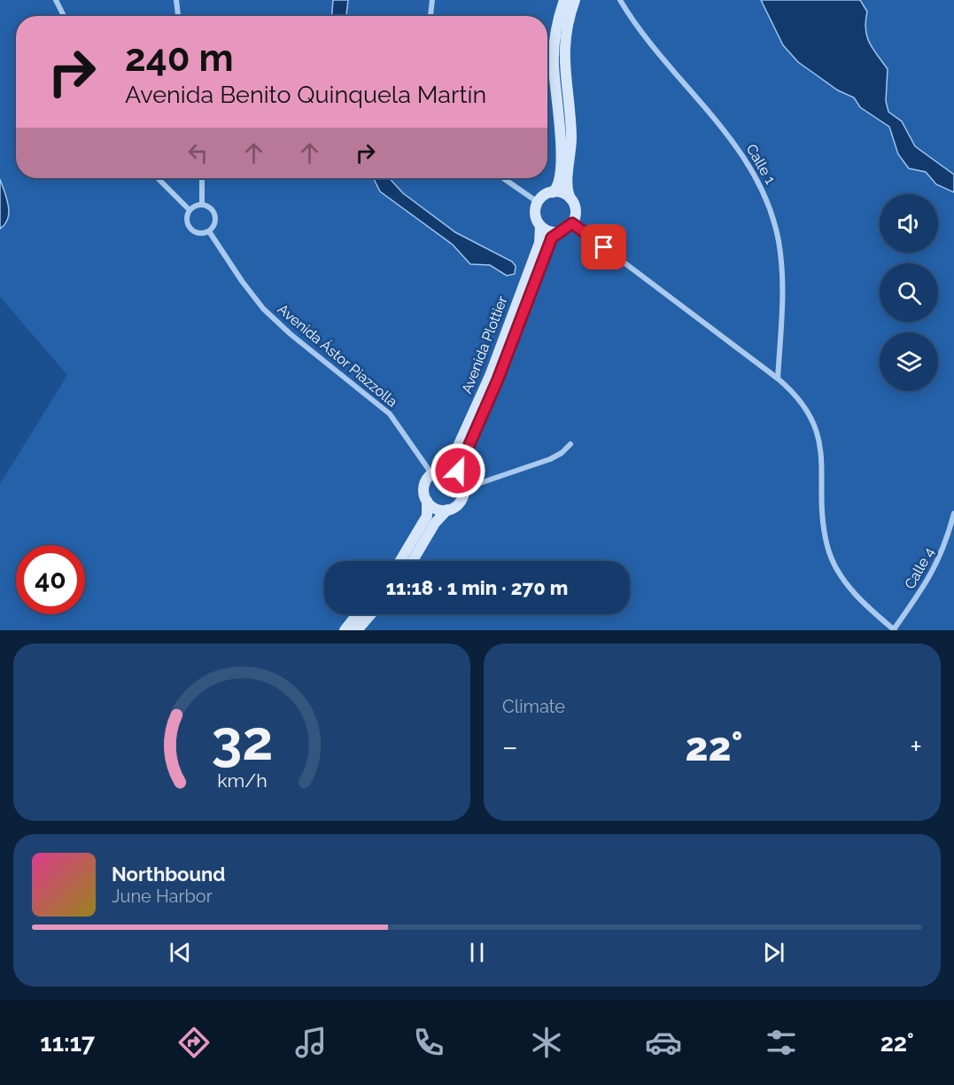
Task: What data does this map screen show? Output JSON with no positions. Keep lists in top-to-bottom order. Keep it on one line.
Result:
{"streets":{"street":["Calle 1","Avenida Plottier","Avenida Ástor Piazzolla","Calle 4"]},"crossings":[["Avenida Plottier","Avenida Ástor Piazzolla"]],"page":{"turn":["240 m","Avenida Benito Quinquela Martín"],"limit":"40","trip":"11:18 · 1 min · 270 m","tile":"Climate","heat":["−","22°","+"],"song":["Northbound","June Harbor"],"tabs":["11:17","22°"],"gauge":["32","km/h"]}}
